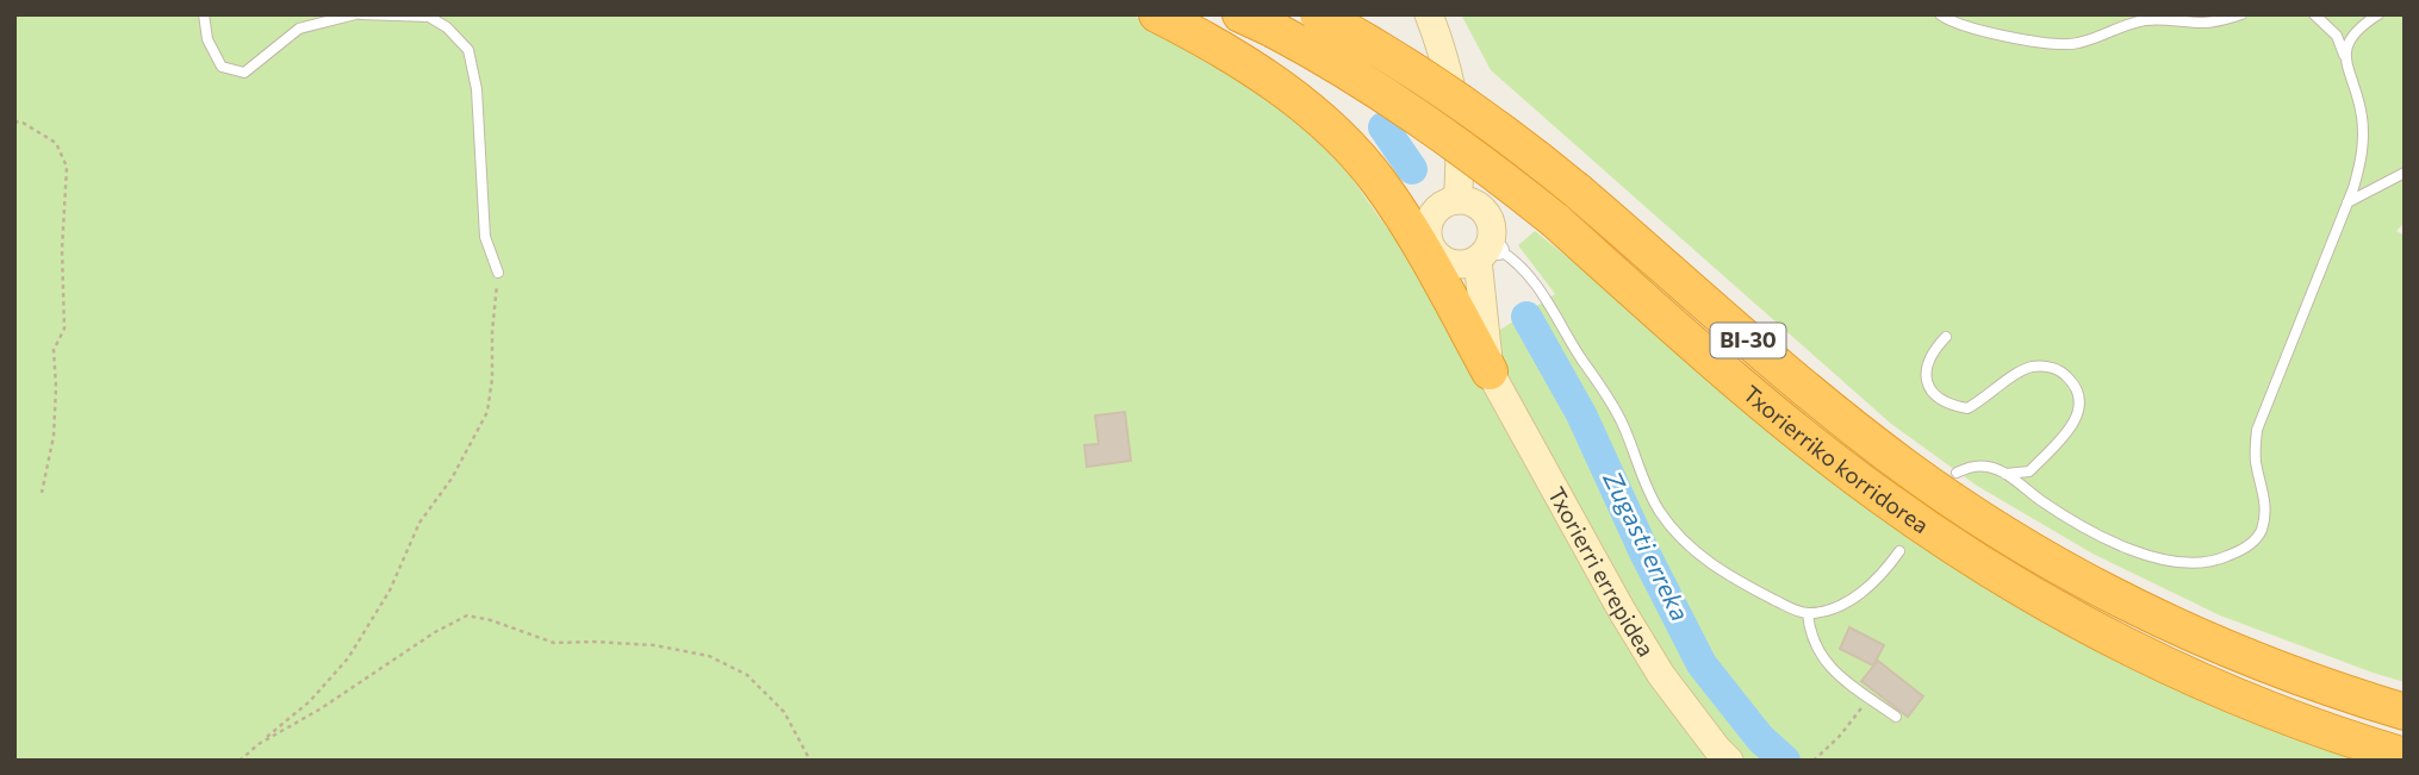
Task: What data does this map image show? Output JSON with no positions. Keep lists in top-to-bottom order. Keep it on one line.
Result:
{"streets":{"highway":["BI-30","Txorierriko korridorea"],"main road":["Txorierri errepidea"]},"water":["Zugasti erreka"]}
